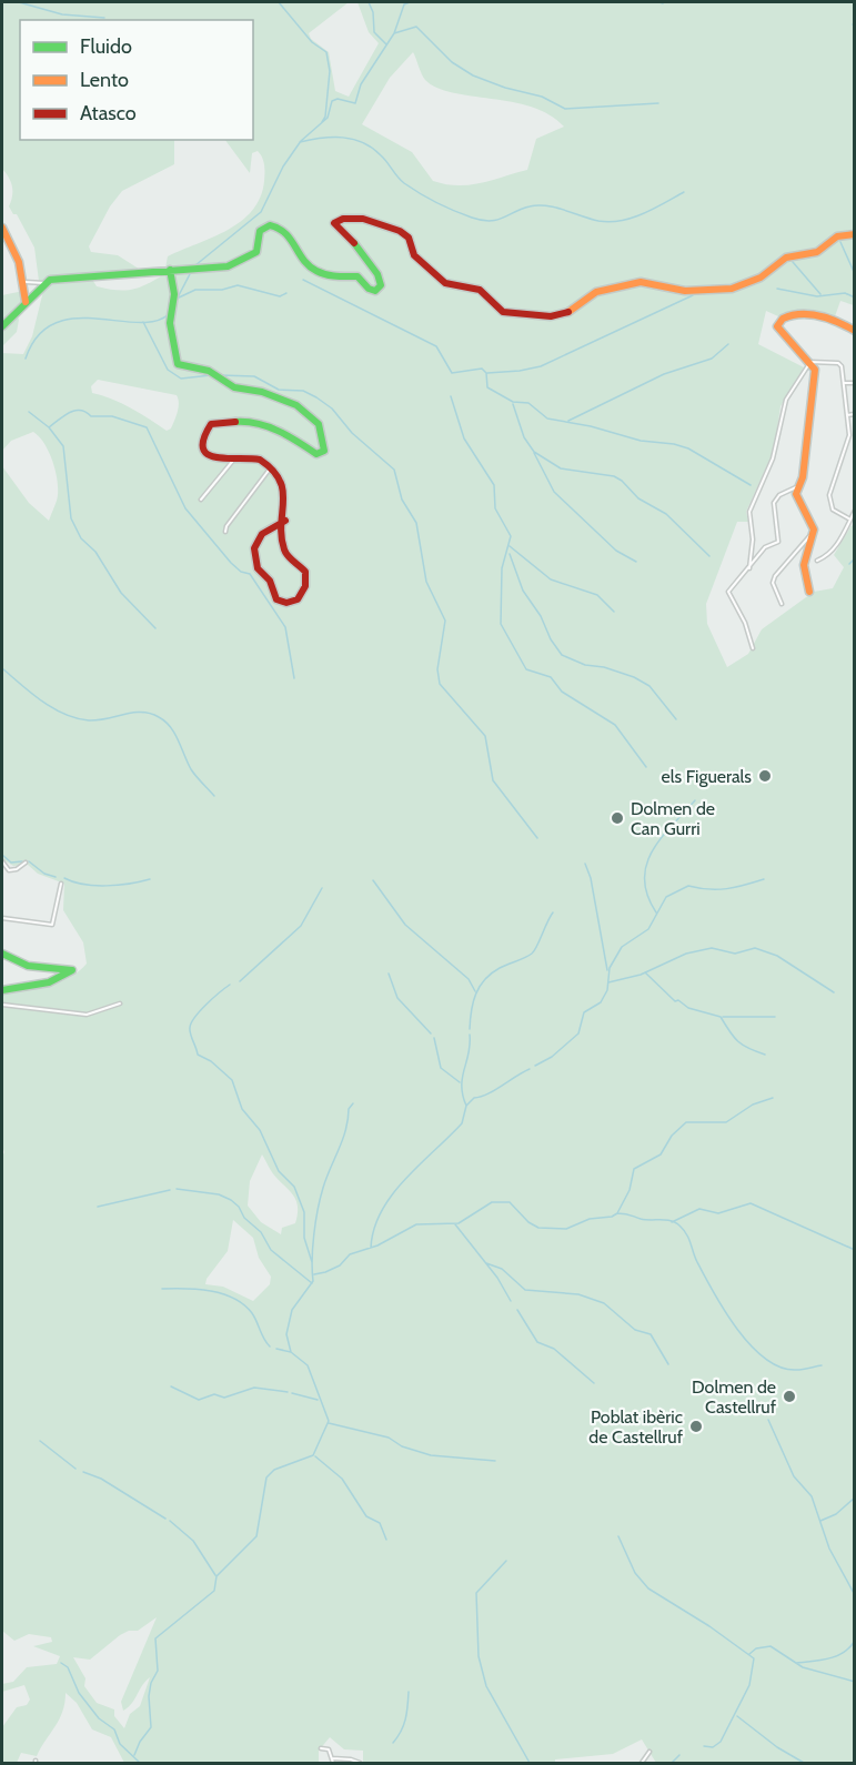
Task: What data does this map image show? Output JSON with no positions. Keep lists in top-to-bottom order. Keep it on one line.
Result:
{"places":["els Figuerals","Dolmen de Can Gurri","Dolmen de Castellruf","Poblat ibèric de Castellruf"],"legend":["Fluido","Lento","Atasco"]}
